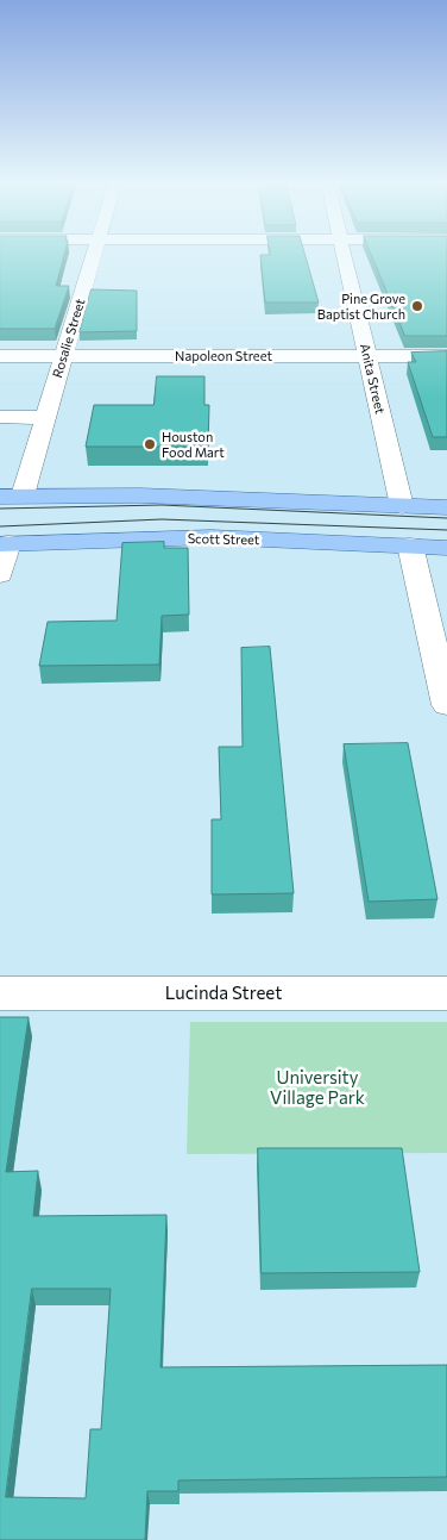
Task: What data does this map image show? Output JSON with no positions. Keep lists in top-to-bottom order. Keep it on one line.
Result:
{"streets":{"main road":["Scott Street"],"street":["Rosalie Street","Napoleon Street","Anita Street","Lucinda Street"]},"crossings":[["Rosalie Street","Napoleon Street"],["Napoleon Street","Anita Street"]],"parks":["University Village Park"],"places":["Pine Grove Baptist Church","Houston Food Mart"]}
